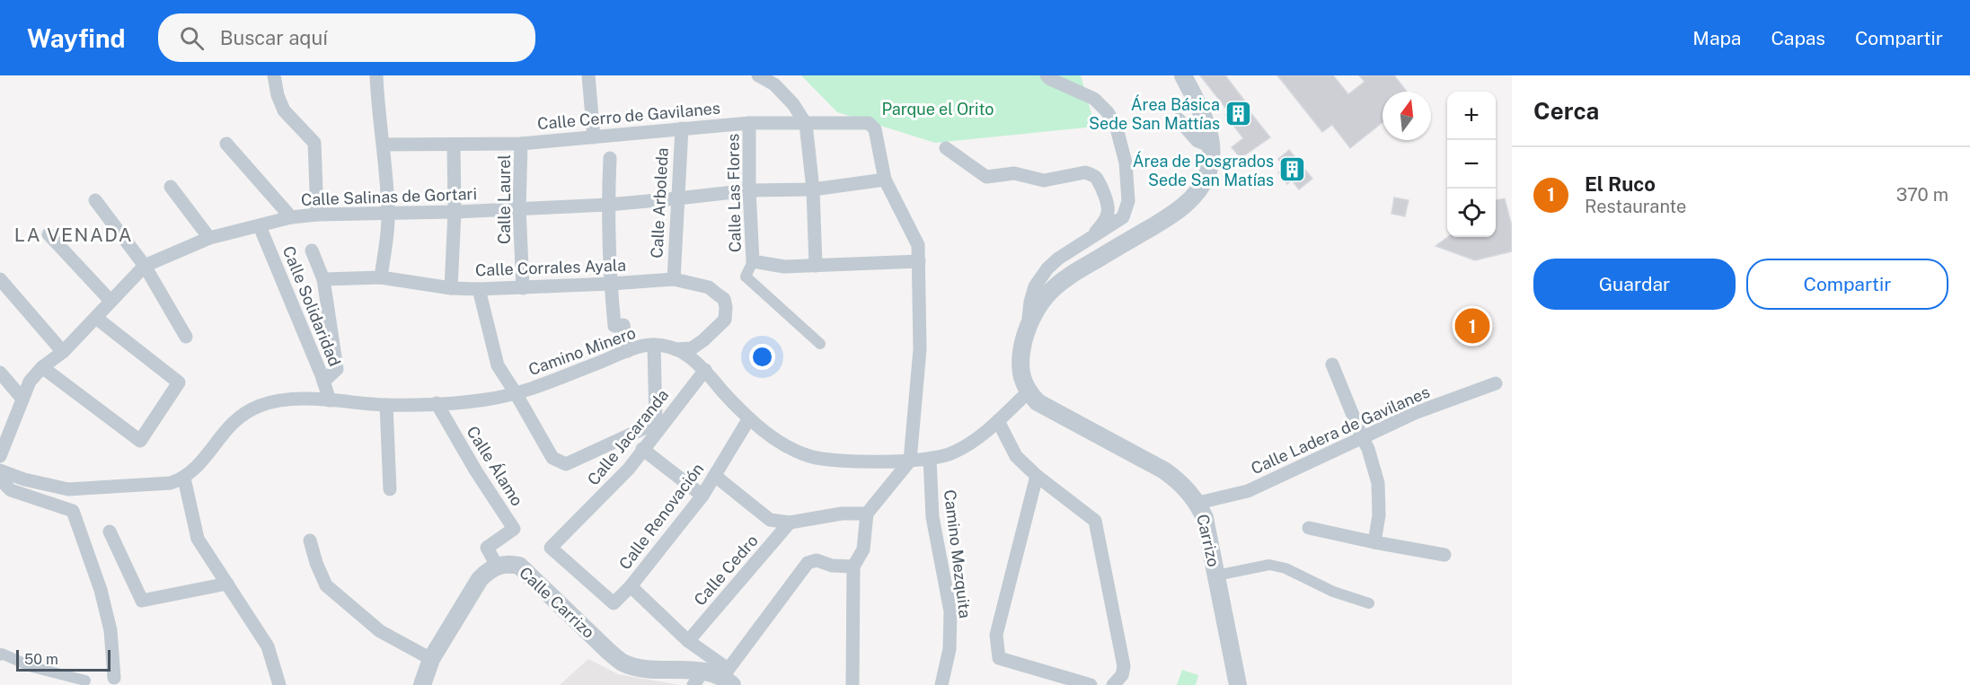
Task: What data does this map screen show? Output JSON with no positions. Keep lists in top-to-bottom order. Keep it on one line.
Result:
{"streets":{"street":["Calle Cerro de Gavilanes","Calle Las Flores","Calle Salinas de Gortari","Calle Laurel","Calle Arboleda","Calle Corrales Ayala","Calle Solidaridad","Camino Minero","Calle Ladera de Gavilanes","Calle Jacaranda","Calle Álamo","Calle Renovación","Carrizo","Camino Mezquita","Calle Cedro","Calle Carrizo"]},"crossings":[["Calle Cerro de Gavilanes","Calle Las Flores"],["Calle Cerro de Gavilanes","Calle Salinas de Gortari"],["Calle Cerro de Gavilanes","Calle Laurel"],["Calle Cerro de Gavilanes","Calle Arboleda"],["Calle Las Flores","Calle Salinas de Gortari"],["Calle Salinas de Gortari","Calle Laurel"],["Calle Salinas de Gortari","Calle Arboleda"],["Calle Salinas de Gortari","Calle Solidaridad"],["Calle Laurel","Calle Corrales Ayala"],["Calle Arboleda","Calle Corrales Ayala"],["Calle Corrales Ayala","Camino Minero"],["Calle Solidaridad","Camino Minero"],["Camino Minero","Calle Jacaranda"],["Camino Minero","Calle Álamo"],["Camino Minero","Calle Renovación"],["Camino Minero","Carrizo"],["Camino Minero","Camino Mezquita"],["Calle Ladera de Gavilanes","Carrizo"],["Calle Jacaranda","Calle Renovación"],["Calle Álamo","Calle Carrizo"]],"districts":["LA VENADA"],"parks":["Parque el Orito"],"places":{"building":["Área Básica Sede San Mattías","Área de Posgrados Sede San Matías"]},"scale_bar":"50 m","north":"top","page":{"header":"Wayfind","search":"Buscar aquí","nav":["Mapa","Capas","Compartir"],"heading":"Cerca","map_buttons":["+","−"],"list":[{"mark":"1","name":"El Ruco","note":"Restaurante","value":"370 m"}],"buttons":["Guardar","Compartir"],"pins":"1","scale":"50 m"}}
